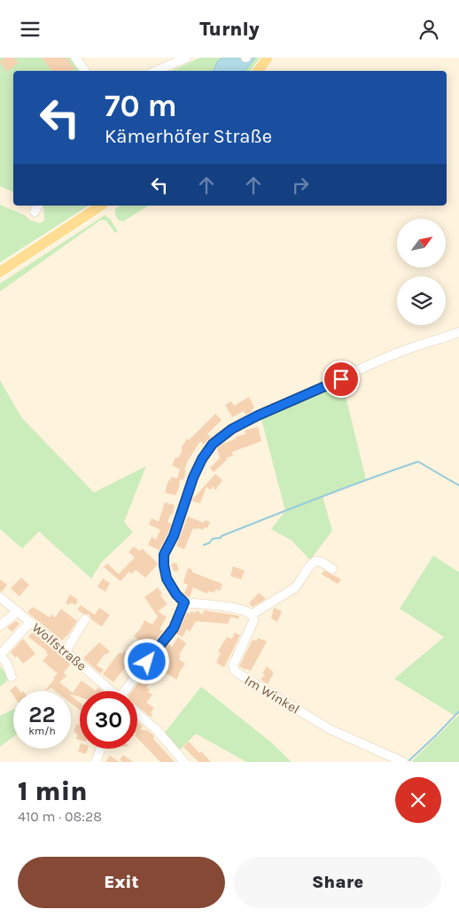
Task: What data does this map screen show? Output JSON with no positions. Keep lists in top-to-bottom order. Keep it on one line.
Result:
{"streets":{"street":["Wolfstraße","Im Winkel"]},"north":"top right","page":{"header":"Turnly","turn":["70 m","Kämerhöfer Straße"],"speed":"22 km/h","limit":"30","heading":["1 min","410 m · 08:28"],"buttons":["Exit","Share"]}}
